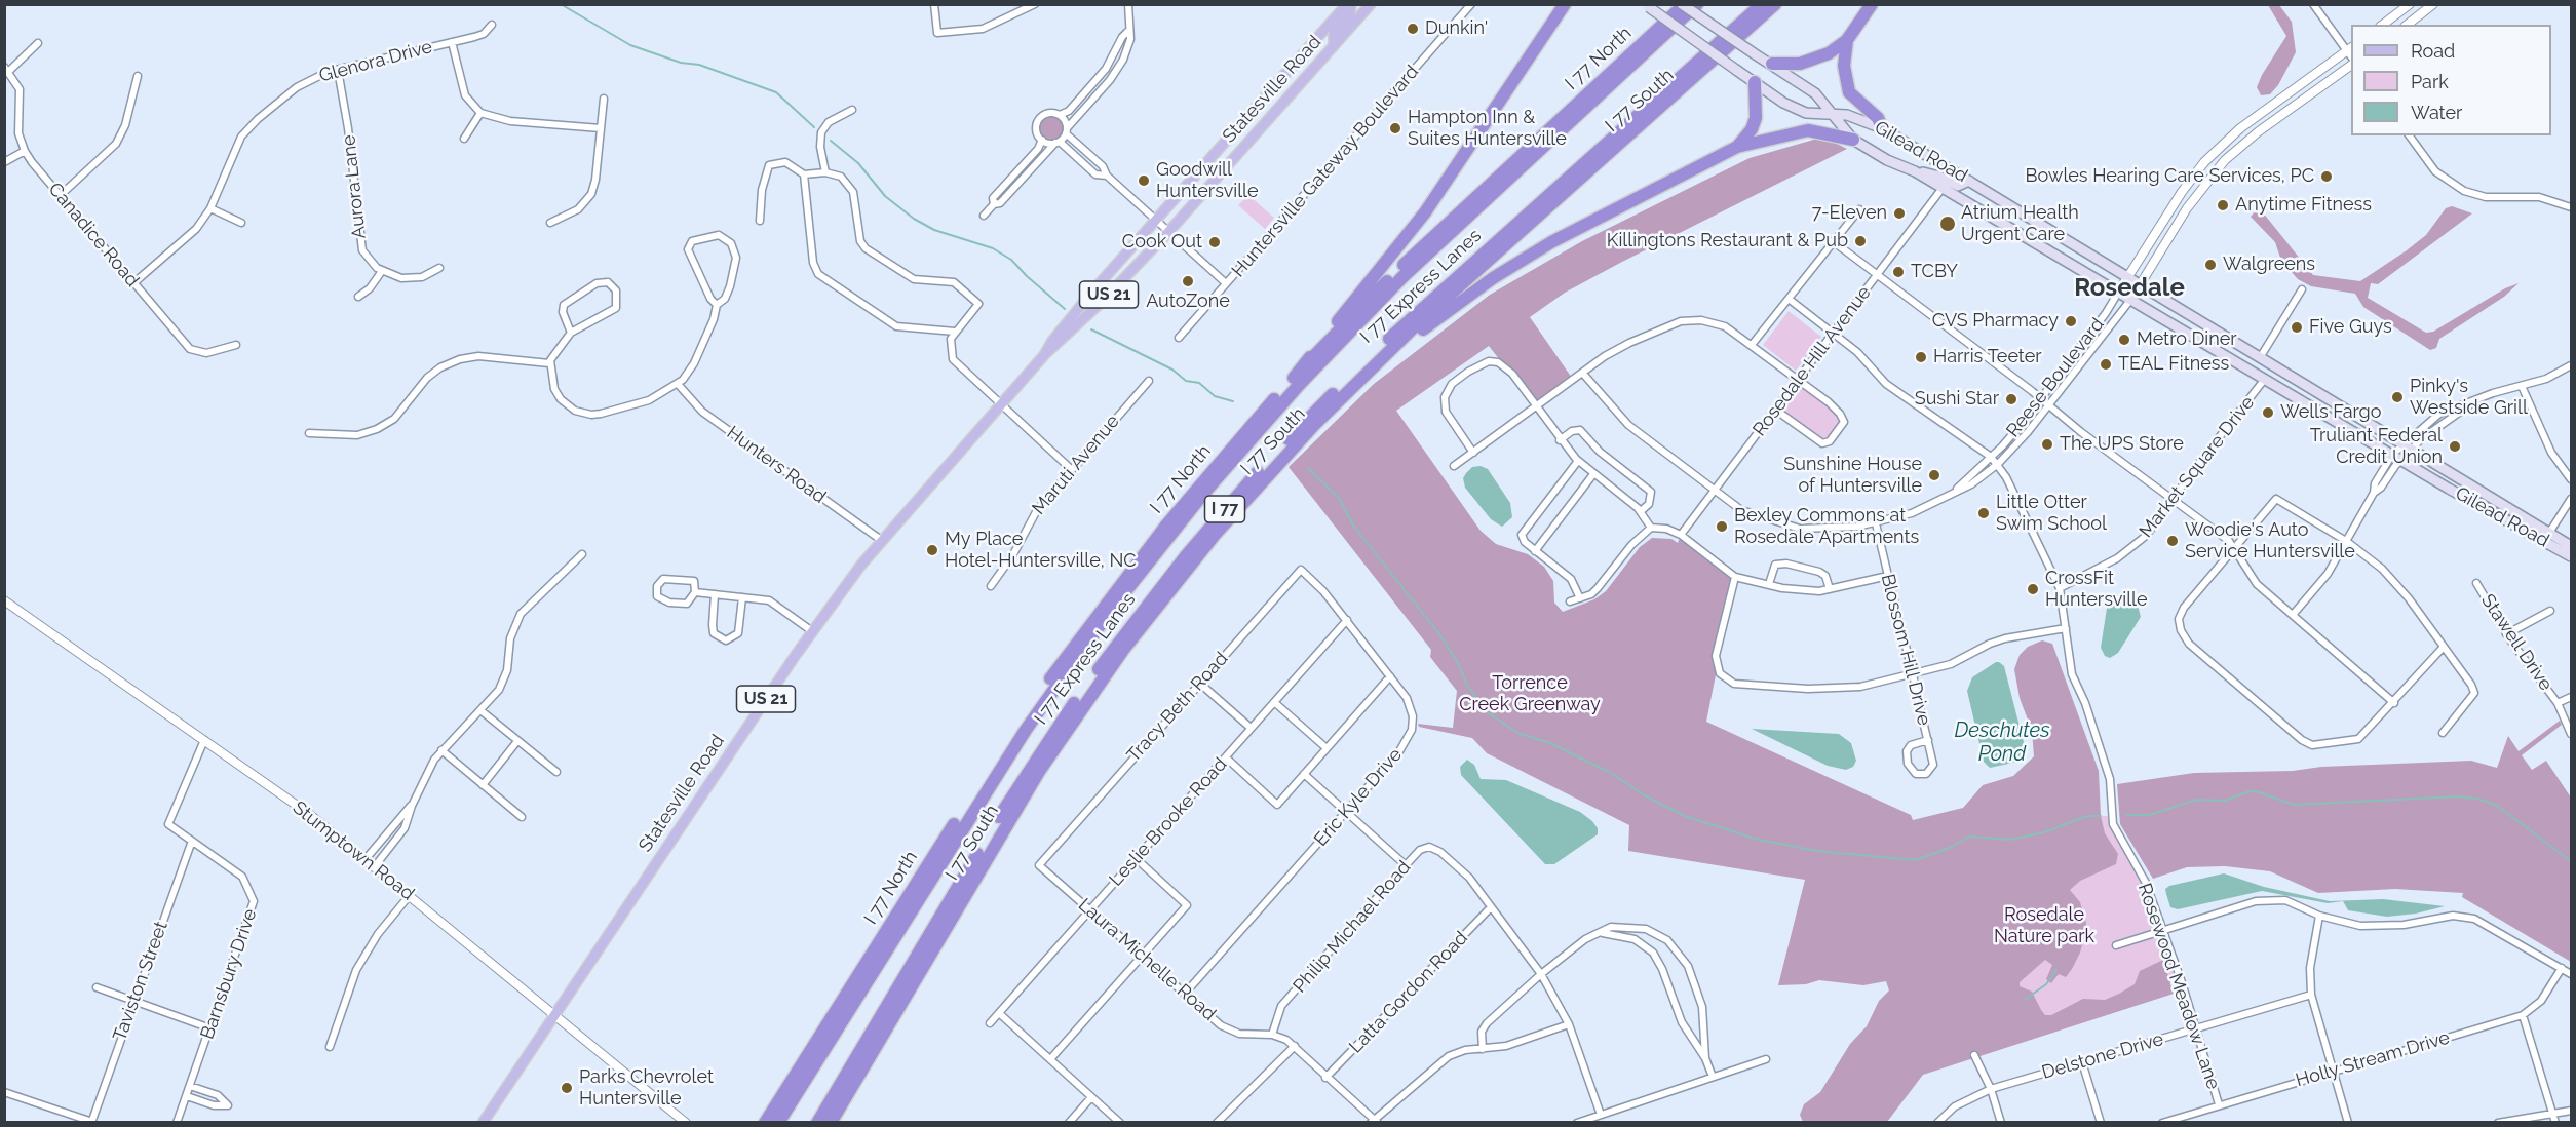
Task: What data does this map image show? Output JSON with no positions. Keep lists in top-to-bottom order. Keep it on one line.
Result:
{"streets":{"highway":["I 77 North","I 77 South","I 77 Express Lanes","I 77"],"main road":["Statesville Road","Gilead Road","US 21"],"street":["Glenora Drive","Huntersville Gateway Boulevard","Aurora Lane","Canadice Road","Rosedale Hill Avenue","Reese Boulevard","Hunters Road","Maruti Avenue","Market Square Drive","Stawell Drive","Blossom Hill Drive","Tracy Beth Road","Eric Kyle Drive","Leslie Brooke Road","Stumptown Road","Philip Michael Road","Laura Michelle Road","Barnsbury Drive","Taviston Street","Rosewood Meadow Lane","Latta Gordon Road","Delstone Drive","Holly Stream Drive"]},"crossings":[["I 77 North","Gilead Road"],["Glenora Drive","Aurora Lane"],["Glenora Drive","Canadice Road"],["Statesville Road","Hunters Road"],["Statesville Road","Stumptown Road"],["Gilead Road","Rosedale Hill Avenue"],["Gilead Road","Reese Boulevard"],["Gilead Road","Market Square Drive"],["Rosedale Hill Avenue","Reese Boulevard"],["Rosedale Hill Avenue","Rosewood Meadow Lane"],["Reese Boulevard","Blossom Hill Drive"],["Reese Boulevard","Rosewood Meadow Lane"],["Market Square Drive","Rosewood Meadow Lane"],["Tracy Beth Road","Eric Kyle Drive"],["Tracy Beth Road","Laura Michelle Road"],["Eric Kyle Drive","Leslie Brooke Road"],["Eric Kyle Drive","Laura Michelle Road"],["Leslie Brooke Road","Laura Michelle Road"],["Stumptown Road","Barnsbury Drive"],["Philip Michael Road","Laura Michelle Road"],["Philip Michael Road","Latta Gordon Road"],["Laura Michelle Road","Latta Gordon Road"],["Barnsbury Drive","Taviston Street"],["Rosewood Meadow Lane","Delstone Drive"],["Rosewood Meadow Lane","Holly Stream Drive"]],"districts":["Rosedale"],"water":["Deschutes Pond"],"parks":["Torrence Creek Greenway","Rosedale Nature park"],"places":["Dunkin'","Hampton Inn & Suites Huntersville","Bowles Hearing Care Services, PC","Goodwill Huntersville","Anytime Fitness","7-Eleven","Atrium Health Urgent Care","Killingtons Restaurant & Pub","Cook Out","Walgreens","TCBY","AutoZone","CVS Pharmacy","Five Guys","Metro Diner","Harris Teeter","TEAL Fitness","Pinky's Westside Grill","Sushi Star","Wells Fargo","The UPS Store","Truliant Federal Credit Union","Sunshine House of Huntersville","Little Otter Swim School","Bexley Commons at Rosedale Apartments","Woodie's Auto Service Huntersville","My Place Hotel-Huntersville, NC","CrossFit Huntersville","Parks Chevrolet Huntersville"],"legend":["Road","Park","Water"]}
